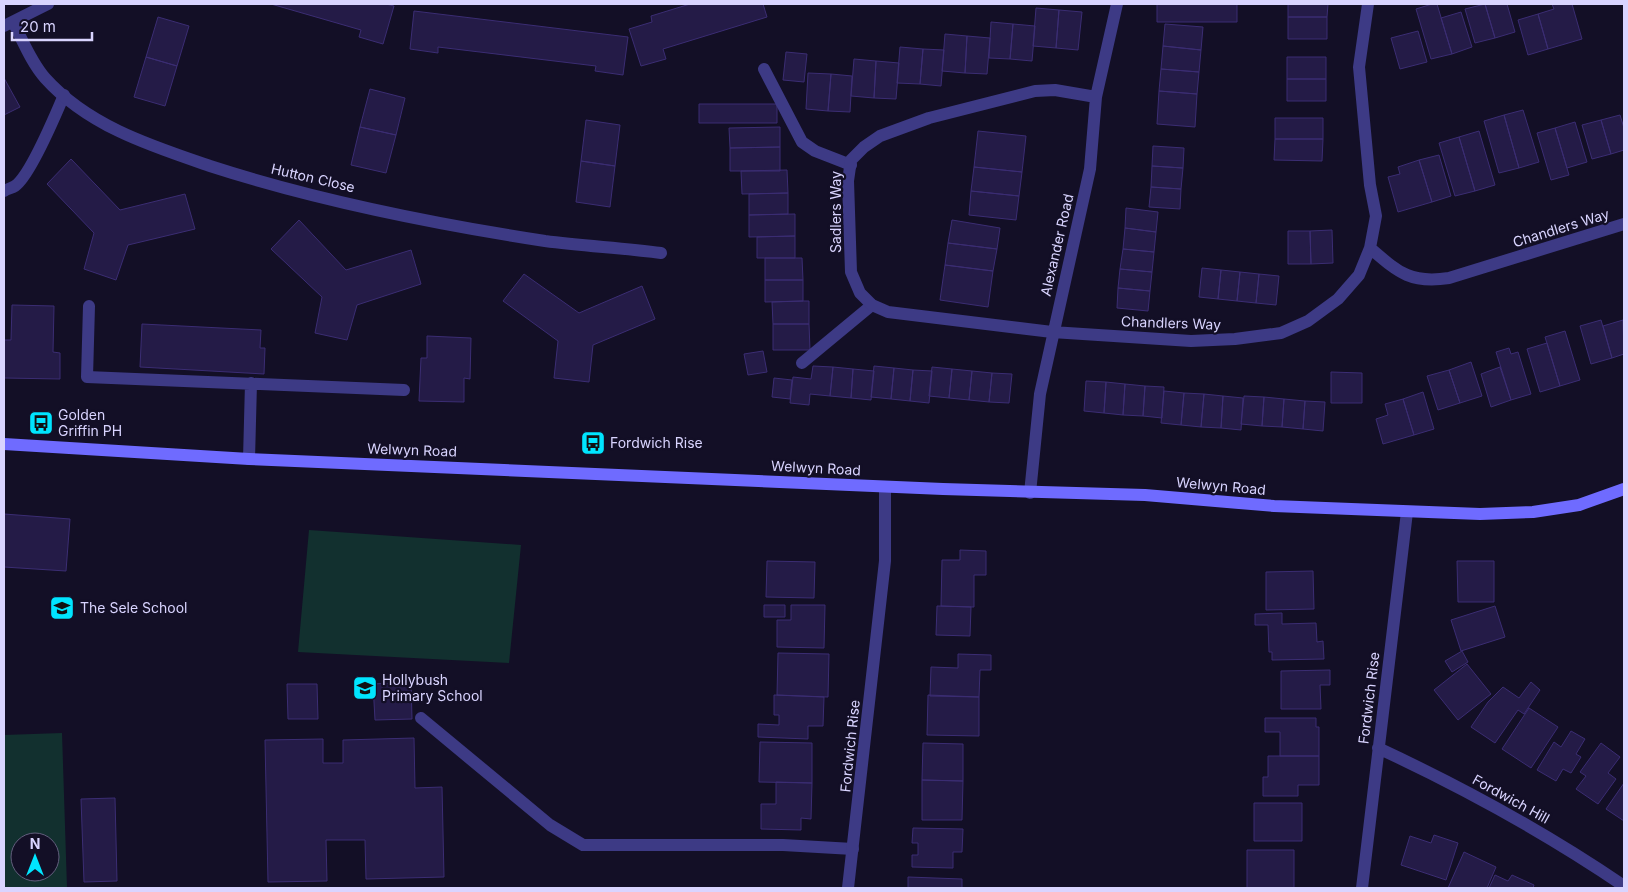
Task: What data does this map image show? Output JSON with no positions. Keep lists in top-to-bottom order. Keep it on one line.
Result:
{"streets":{"main road":["Welwyn Road"],"street":["Hutton Close","Sadlers Way","Chandlers Way","Alexander Road","Fordwich Rise","Fordwich Hill"]},"crossings":[["Sadlers Way","Alexander Road"],["Chandlers Way","Alexander Road"],["Alexander Road","Welwyn Road"],["Welwyn Road","Fordwich Rise"],["Fordwich Rise","Fordwich Hill"]],"places":{"bus stop":["Golden Griffin PH","Fordwich Rise"],"school or university":["The Sele School","Hollybush Primary School"]},"scale_bar":"20 m","north":"top"}
